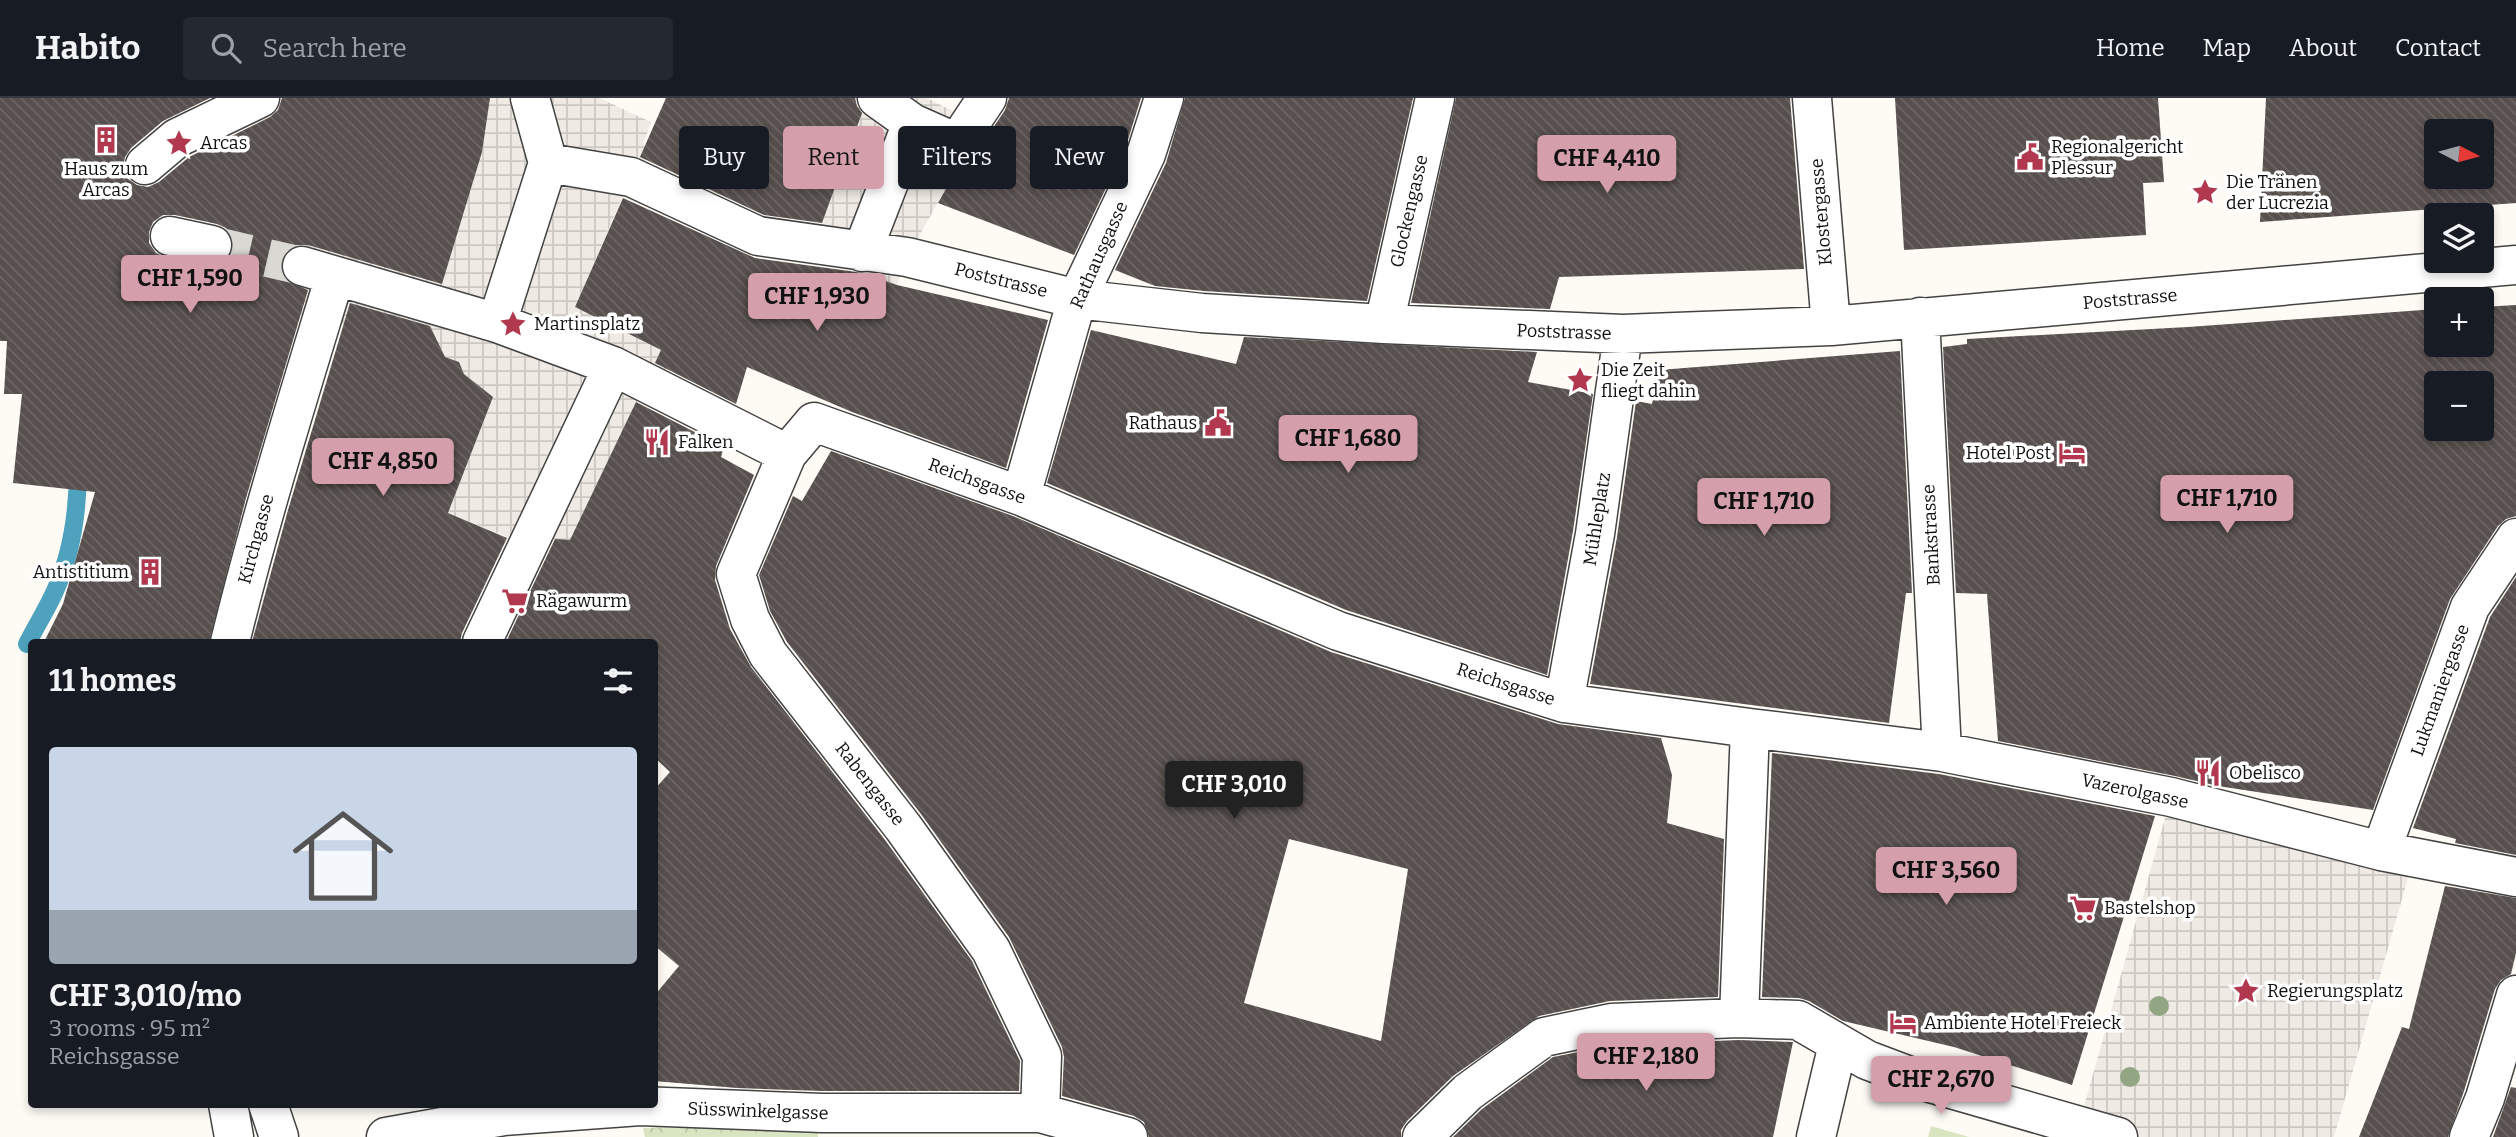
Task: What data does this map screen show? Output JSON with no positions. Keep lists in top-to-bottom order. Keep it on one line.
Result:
{"streets":{"street":["Glockengasse","Klostergasse","Rathausgasse","Poststrasse","Reichsgasse","Mühleplatz","Bankstrasse","Kirchgasse","Lukmaniergasse","Rabengasse","Vazerolgasse","Süsswinkelgasse"]},"crossings":[["Glockengasse","Poststrasse"],["Klostergasse","Poststrasse"],["Rathausgasse","Poststrasse"],["Rathausgasse","Reichsgasse"],["Poststrasse","Mühleplatz"],["Poststrasse","Bankstrasse"],["Reichsgasse","Mühleplatz"],["Reichsgasse","Rabengasse"],["Reichsgasse","Vazerolgasse"],["Bankstrasse","Vazerolgasse"],["Lukmaniergasse","Vazerolgasse"],["Rabengasse","Süsswinkelgasse"]],"places":{"building":["Haus zum Arcas","Antistitium"],"place":["Arcas","Die Tränen der Lucrezia","Martinsplatz","Die Zeit fliegt dahin","Regierungsplatz"],"public building":["Regionalgericht Plessur","Rathaus"],"restaurant":["Falken","Obelisco"],"hotel":["Hotel Post","Ambiente Hotel Freieck"],"supermarket":["Rägawurm","Bastelshop"]},"north":"right","page":{"header":"Habito","search":"Search here","nav":["Home","Map","About","Contact"],"map_buttons":["+","−"],"chip":["Buy","Rent","Filters","New"],"price":["CHF 4,410","CHF 1,590","CHF 1,930","CHF 1,680","CHF 4,850","CHF 1,710","CHF 1,710","CHF 3,010","CHF 3,560","CHF 2,180","CHF 2,670"],"heading":"11 homes","list":[{"name":"CHF 3,010/mo","note":"3 rooms · 95 m² · Reichsgasse"}]}}
